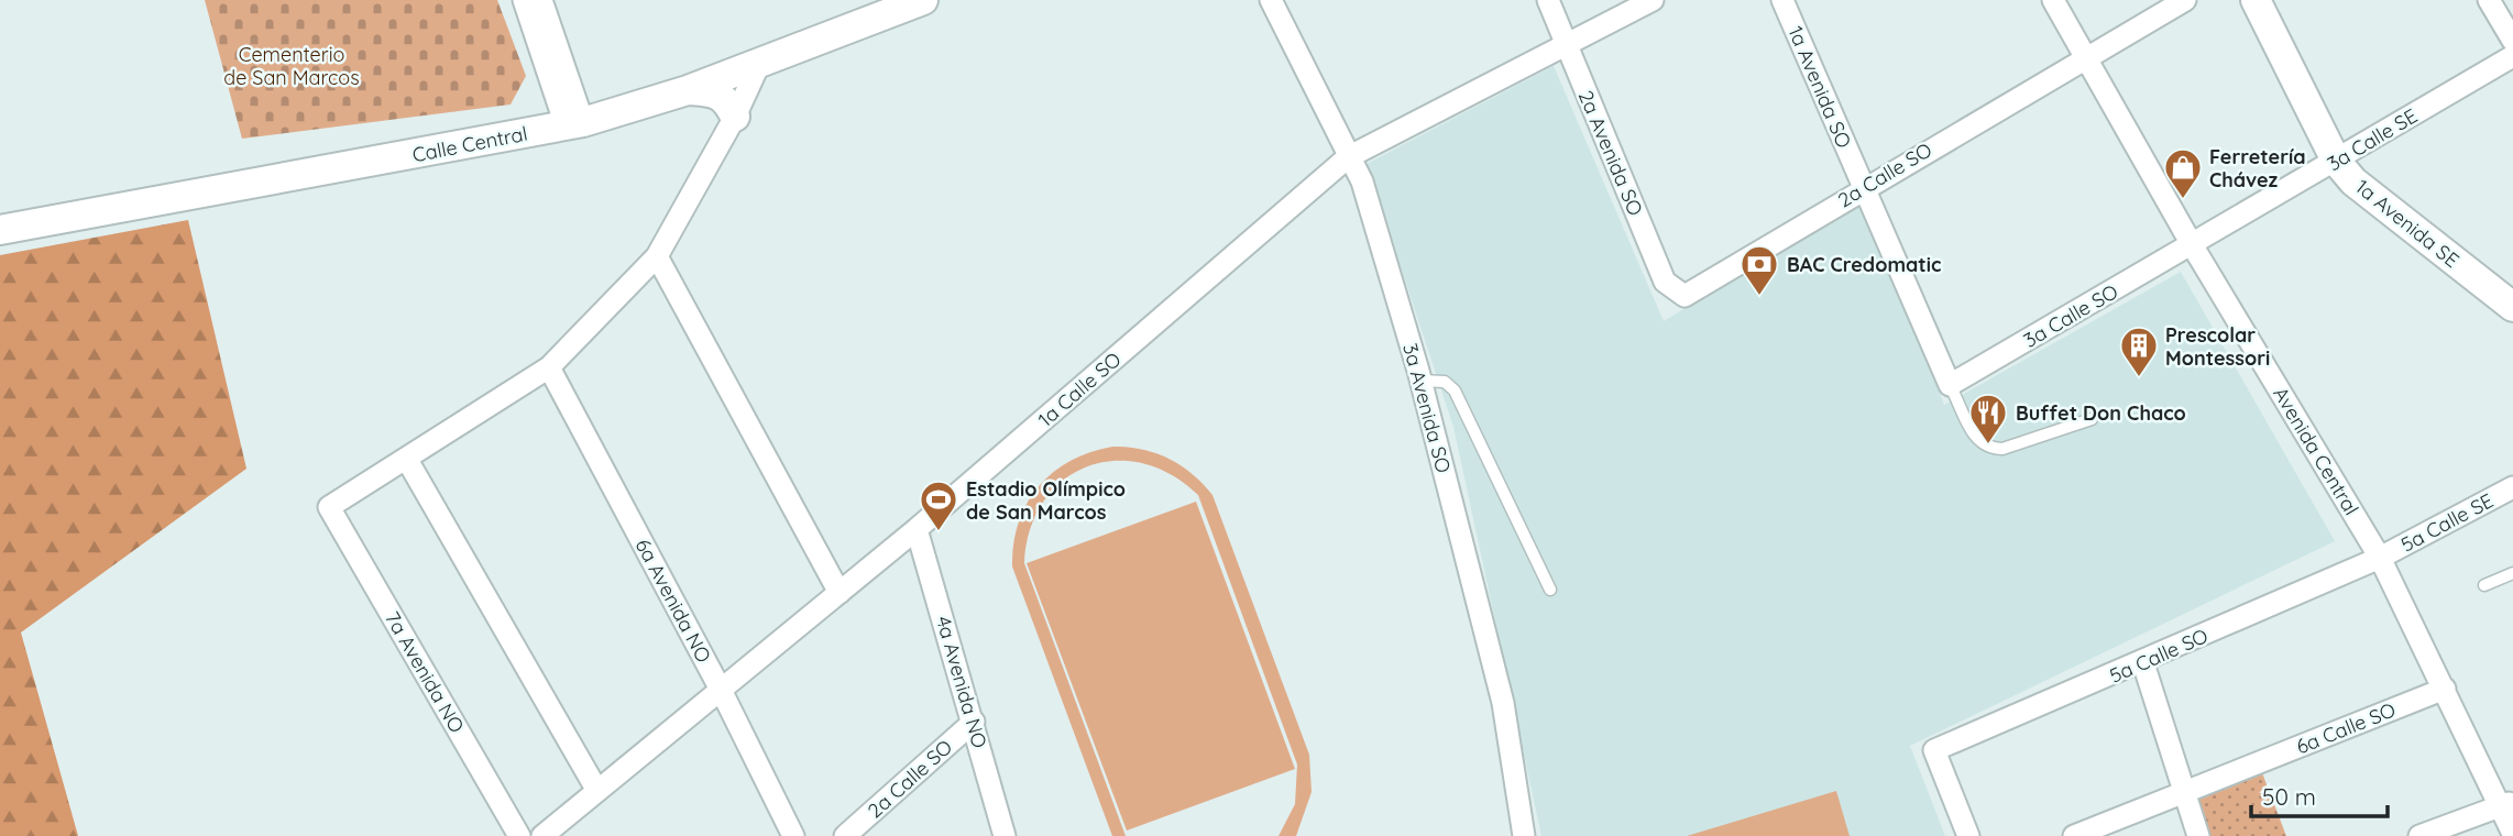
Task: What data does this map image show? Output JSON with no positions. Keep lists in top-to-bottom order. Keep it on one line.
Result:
{"streets":{"main road":["Calle Central","1a Avenida SE"],"street":["1a Avenida SO","3a Calle SE","2a Avenida SO","2a Calle SO","3a Calle SO","1a Calle SO","3a Avenida SO","Avenida Central","5a Calle SE","6a Avenida NO","5a Calle SO","7a Avenida NO","4a Avenida NO","6a Calle SO"]},"crossings":[["1a Avenida SO","2a Calle SO"],["1a Avenida SO","3a Calle SO"],["3a Calle SE","1a Avenida SE"],["3a Calle SE","3a Calle SO"],["3a Calle SE","Avenida Central"],["2a Avenida SO","2a Calle SO"],["2a Avenida SO","1a Calle SO"],["2a Calle SO","Avenida Central"],["2a Calle SO","4a Avenida NO"],["3a Calle SO","Avenida Central"],["1a Calle SO","3a Avenida SO"],["1a Calle SO","6a Avenida NO"],["1a Calle SO","4a Avenida NO"],["Avenida Central","5a Calle SE"],["Avenida Central","5a Calle SO"],["Avenida Central","6a Calle SO"],["5a Calle SE","5a Calle SO"]],"parks":["Cementerio de San Marcos"],"places":{"shop":["Ferretería Chávez"],"bank":["BAC Credomatic"],"building":["Prescolar Montessori"],"restaurant":["Buffet Don Chaco"],"sports":["Estadio Olímpico de San Marcos"]},"scale_bar":"50 m"}
